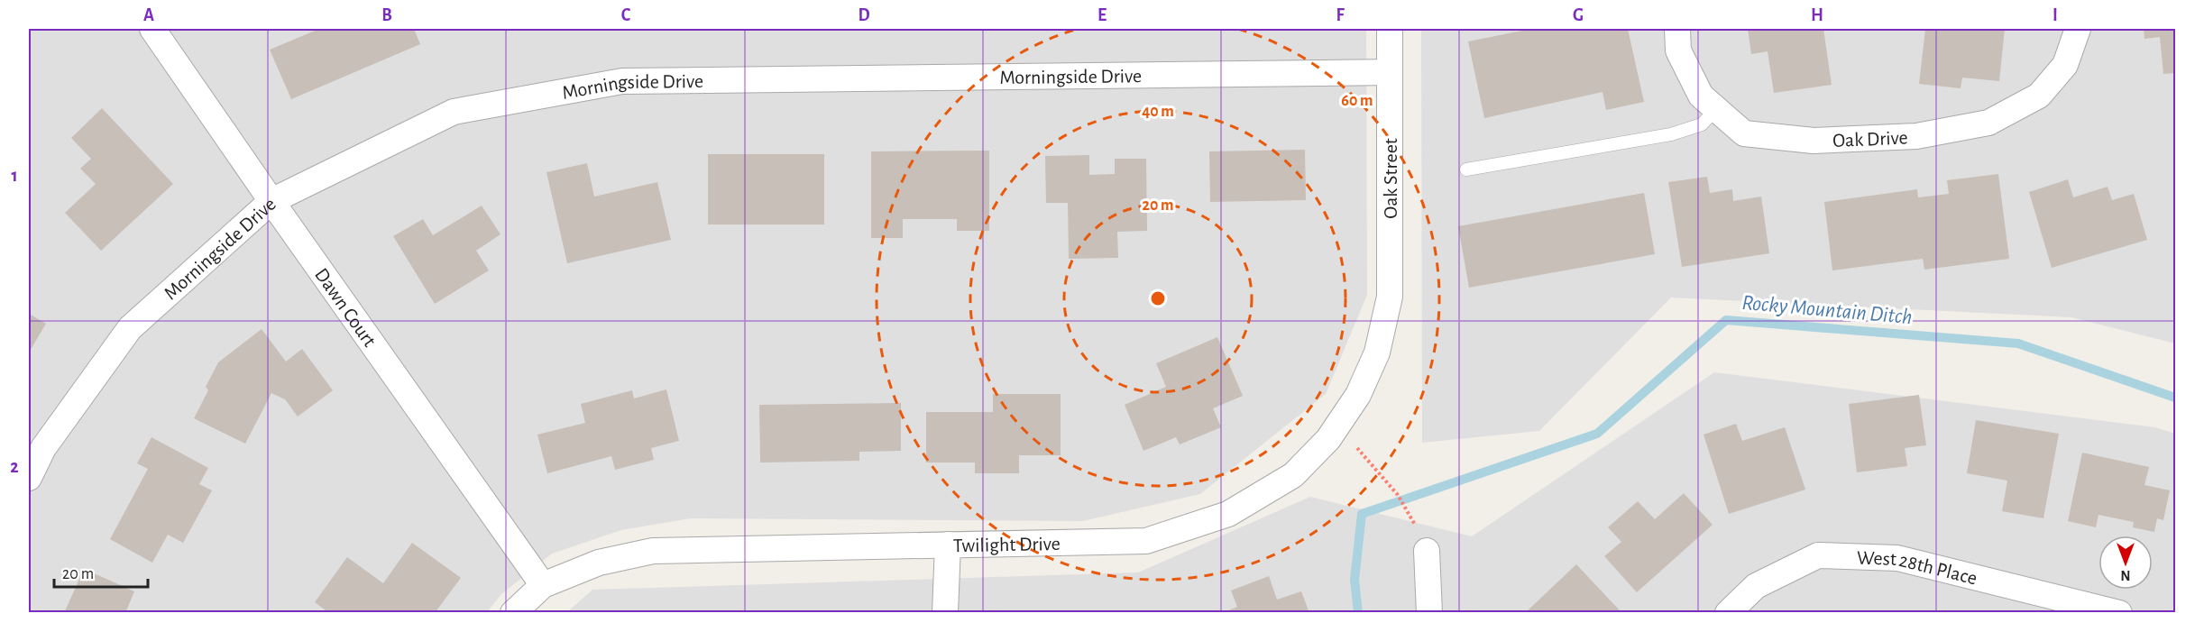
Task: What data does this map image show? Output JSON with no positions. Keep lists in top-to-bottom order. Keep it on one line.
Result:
{"streets":{"street":["Morningside Drive","Oak Drive","Oak Street","Dawn Court","Twilight Drive","West 28th Place"]},"crossings":[["Morningside Drive","Oak Street"],["Morningside Drive","Dawn Court"],["Oak Street","Twilight Drive"],["Dawn Court","Twilight Drive"]],"water":["Rocky Mountain Ditch"],"scale_bar":"20 m","north":"bottom","grid":{"columns":["A","B","C","D","E","F","G","H","I"],"rows":["1","2"]},"rings":["60 m","40 m","20 m"]}
